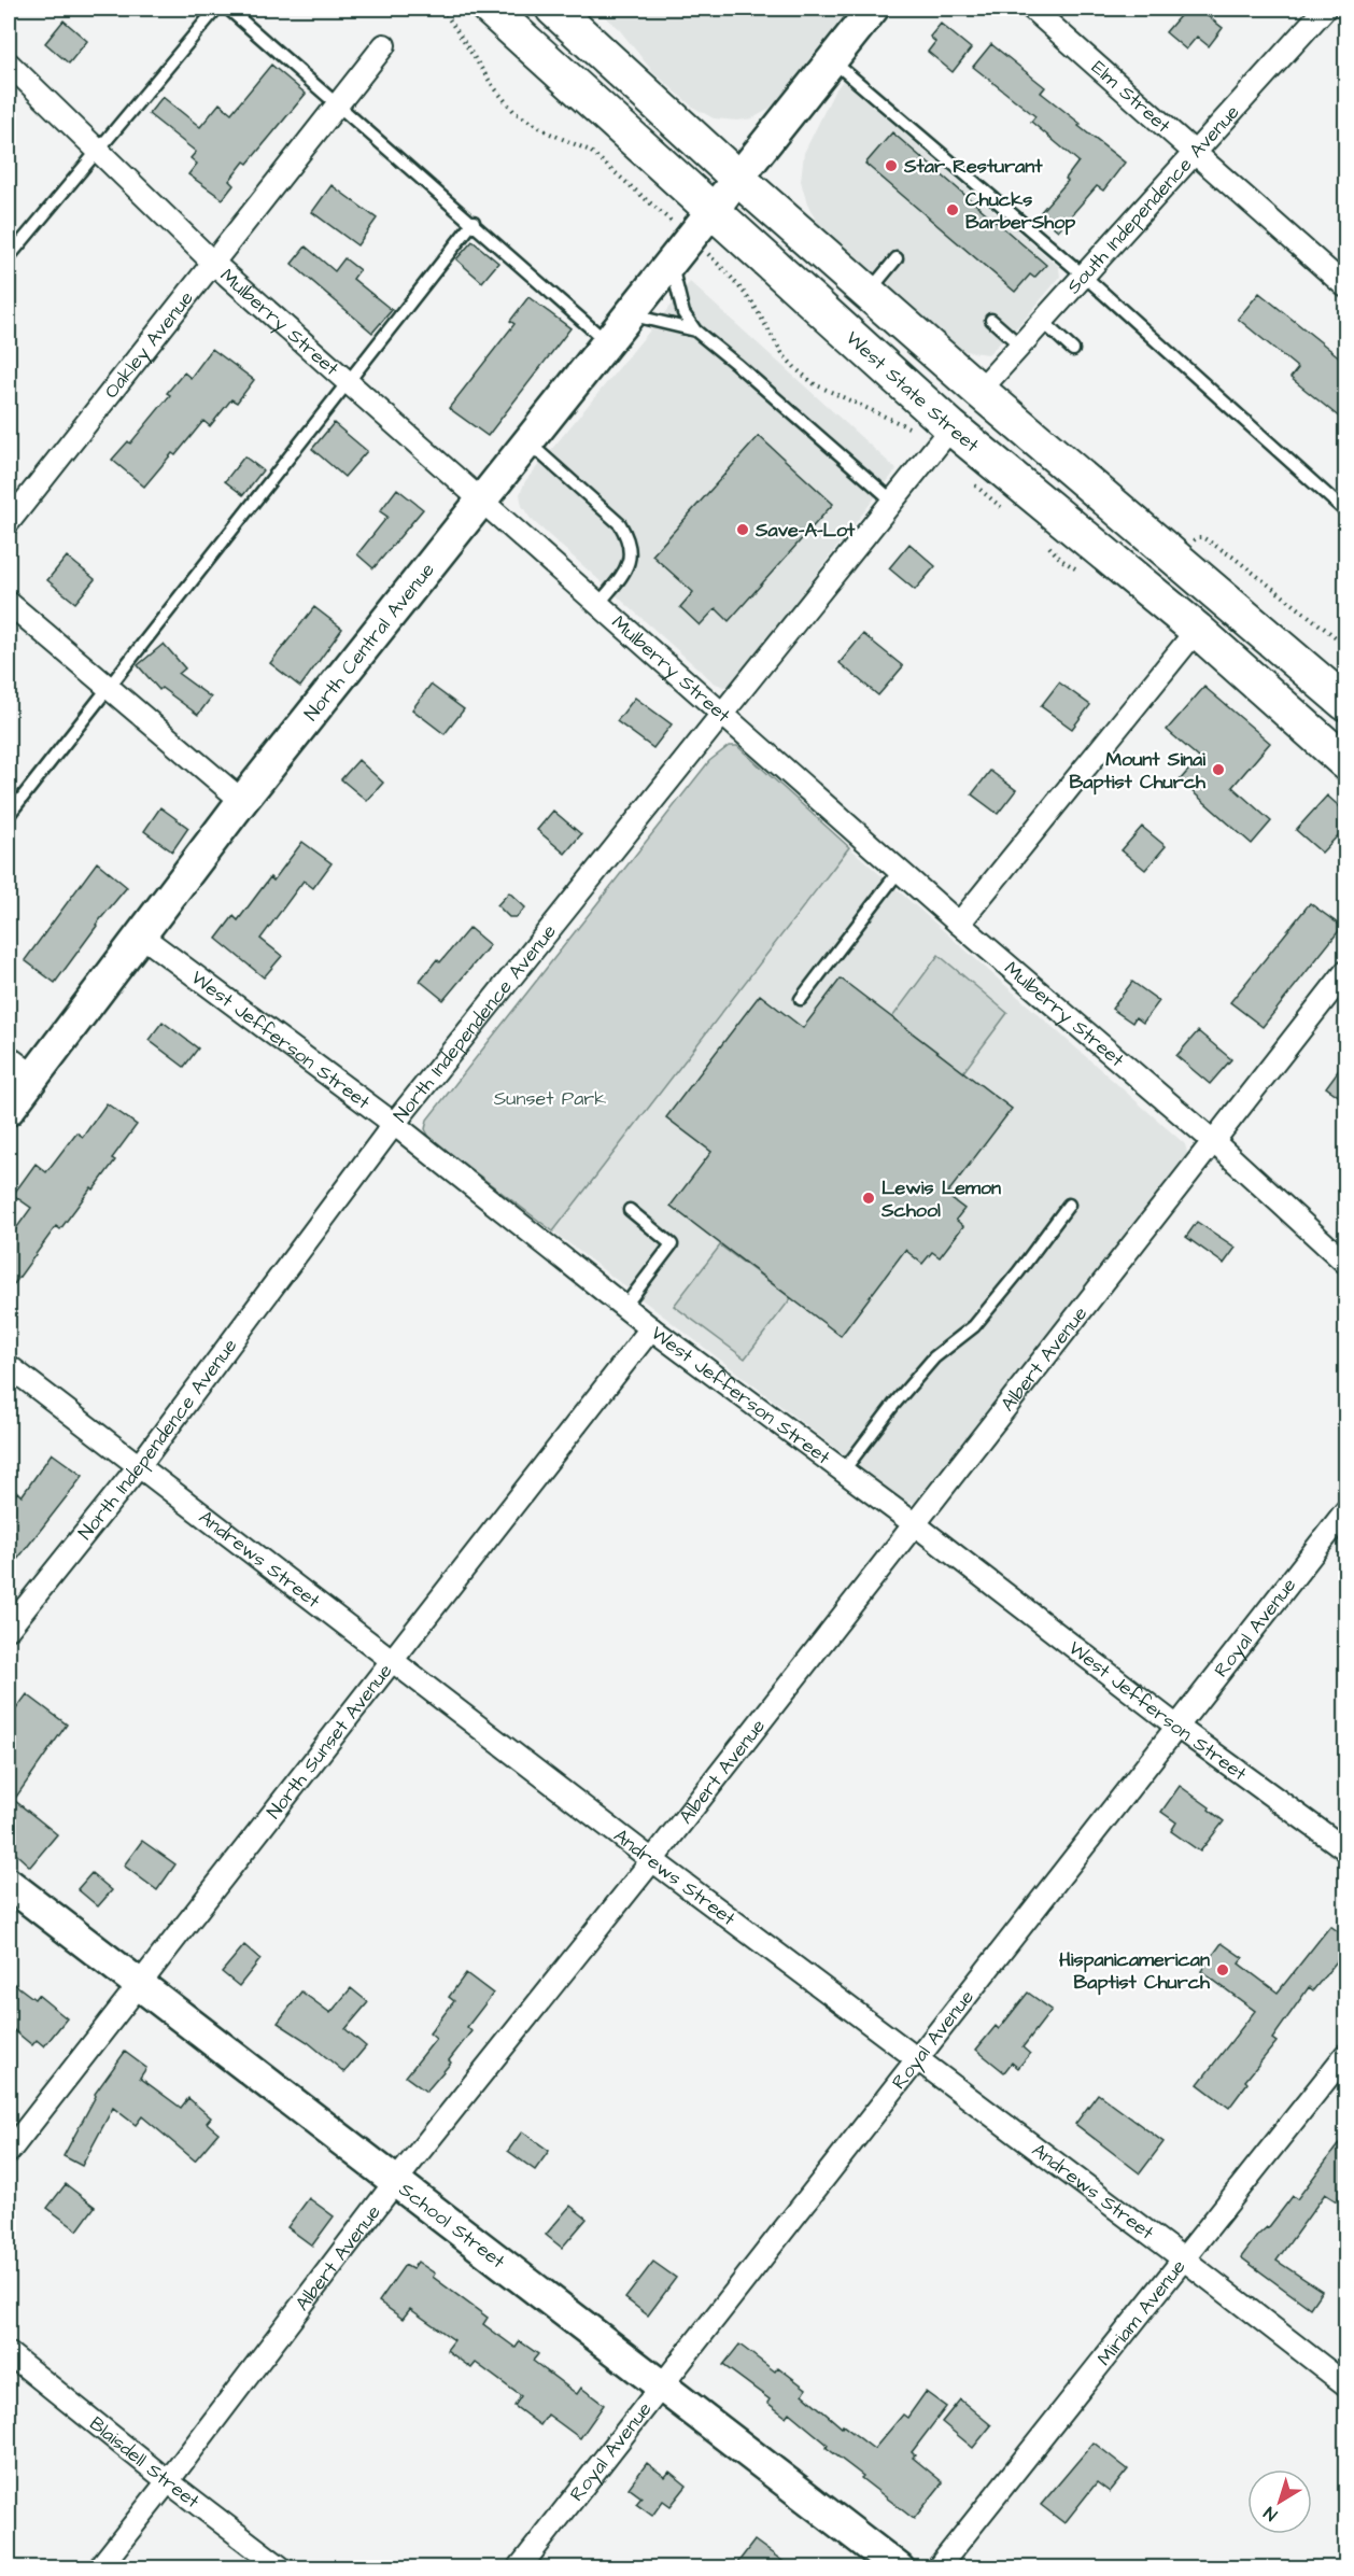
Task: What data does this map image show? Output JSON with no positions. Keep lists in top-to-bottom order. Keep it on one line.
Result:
{"streets":{"main road":["West State Street","North Central Avenue","School Street"],"street":["Elm Street","South Independence Avenue","Mulberry Street","Oakley Avenue","North Independence Avenue","West Jefferson Street","Albert Avenue","Andrews Street","Royal Avenue","North Sunset Avenue","Miriam Avenue","Blaisdell Street"]},"crossings":[["Elm Street","South Independence Avenue"],["Mulberry Street","Oakley Avenue"],["Mulberry Street","North Central Avenue"],["Mulberry Street","North Independence Avenue"],["Mulberry Street","Albert Avenue"],["West State Street","North Central Avenue"],["West State Street","North Independence Avenue"],["North Central Avenue","West Jefferson Street"],["North Independence Avenue","West Jefferson Street"],["North Independence Avenue","Andrews Street"],["West Jefferson Street","Albert Avenue"],["West Jefferson Street","Royal Avenue"],["West Jefferson Street","North Sunset Avenue"],["Albert Avenue","Andrews Street"],["Albert Avenue","School Street"],["Albert Avenue","Blaisdell Street"],["Andrews Street","Royal Avenue"],["Andrews Street","North Sunset Avenue"],["Andrews Street","Miriam Avenue"],["Royal Avenue","School Street"],["North Sunset Avenue","School Street"]],"parks":["Sunset Park"],"places":["Star Resturant","Chucks BarberShop","Save-A-Lot","Mount Sinai Baptist Church","Lewis Lemon School","Hispanicamerican Baptist Church"],"north":"bottom left"}
